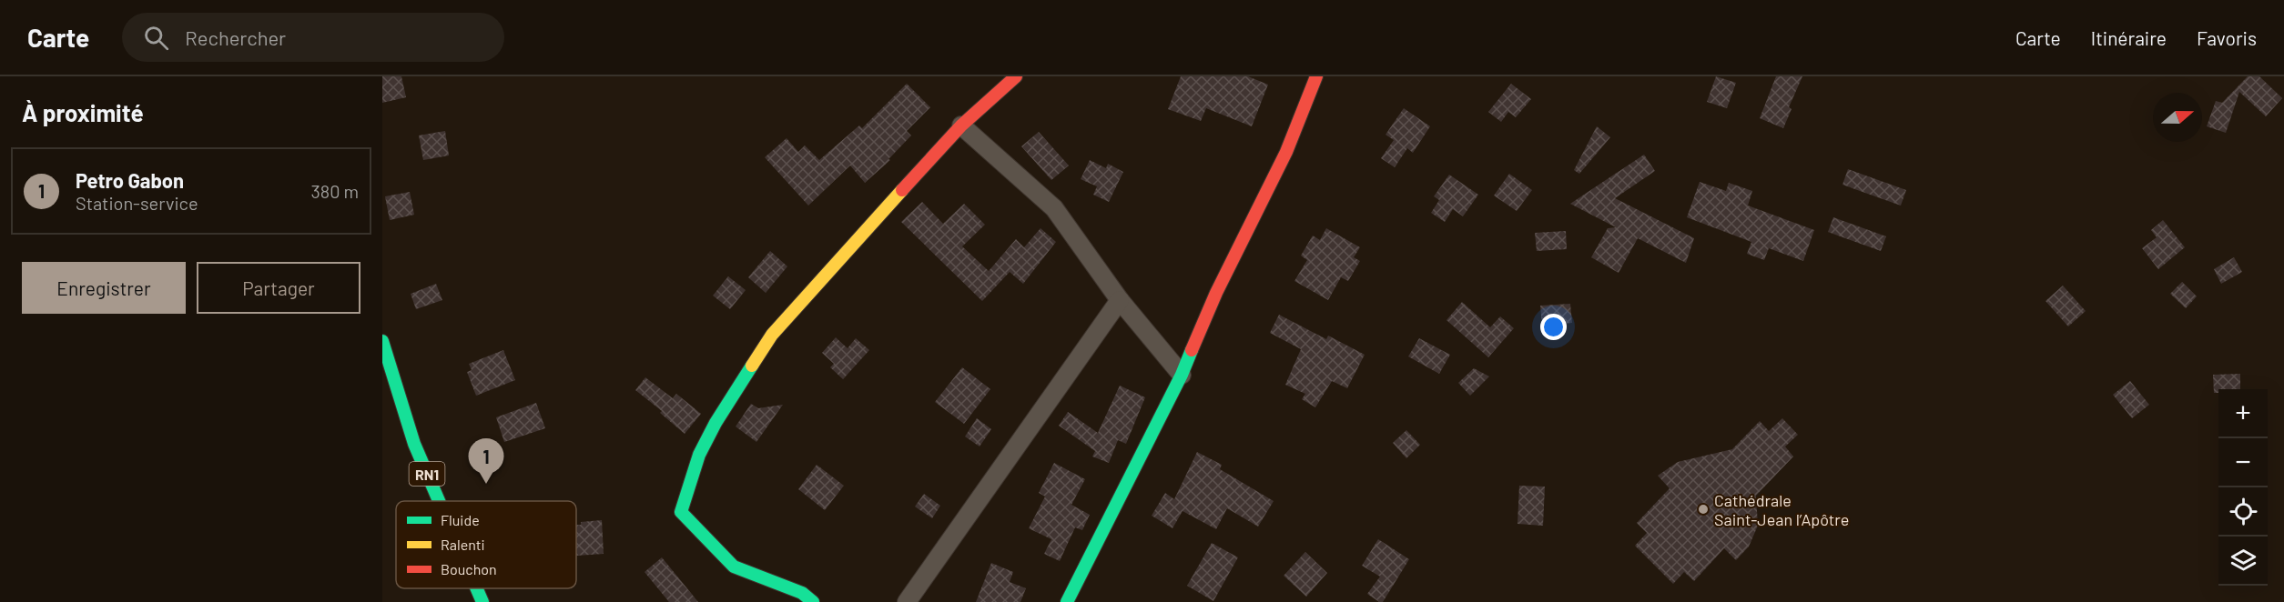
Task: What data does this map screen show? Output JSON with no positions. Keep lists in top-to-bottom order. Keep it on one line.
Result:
{"streets":{"main road":["RN1"]},"places":["Cathédrale Saint-Jean l’Apôtre"],"legend":["Fluide","Ralenti","Bouchon"],"north":"right","page":{"header":"Carte","search":"Rechercher","nav":["Carte","Itinéraire","Favoris"],"heading":"À proximité","list":[{"mark":"1","name":"Petro Gabon","note":"Station-service","value":"380 m"}],"buttons":["Enregistrer","Partager"],"map_buttons":["+","−"],"pins":"1"}}
